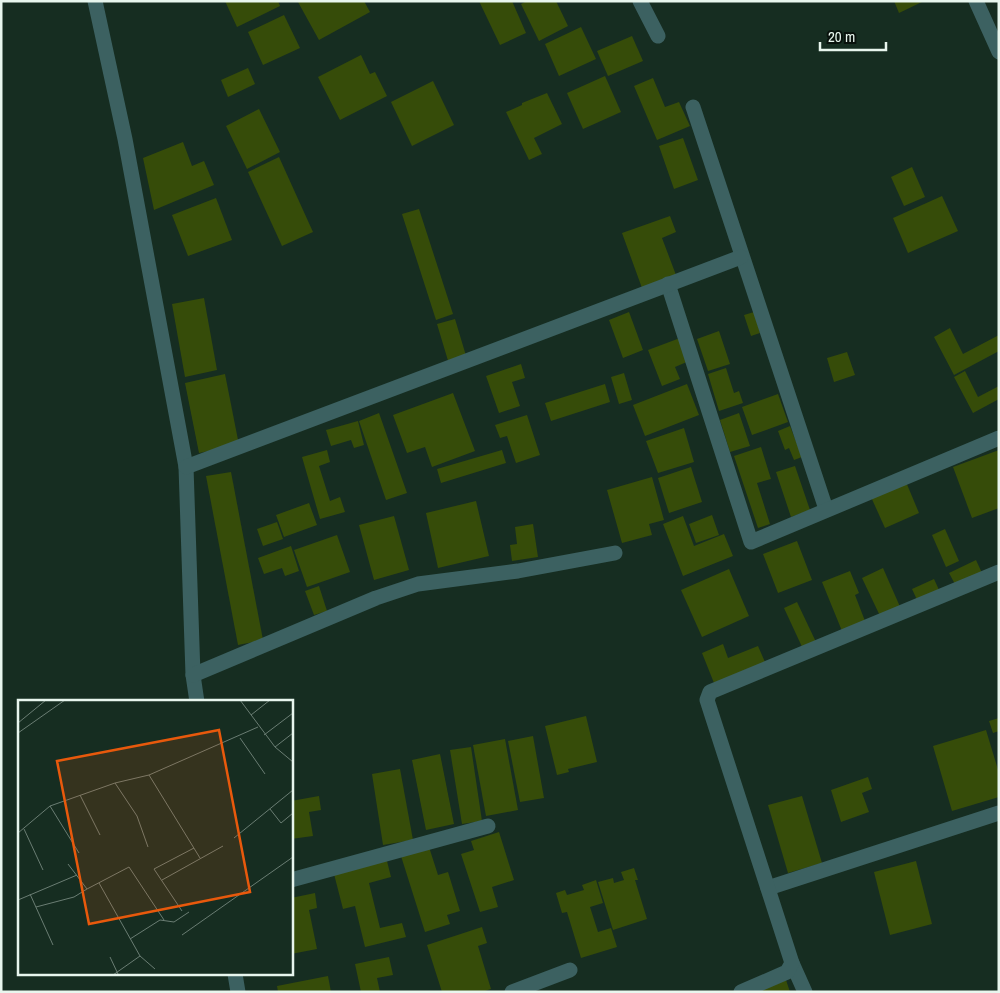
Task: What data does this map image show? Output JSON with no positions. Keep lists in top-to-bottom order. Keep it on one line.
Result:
{"scale_bar":"20 m"}
